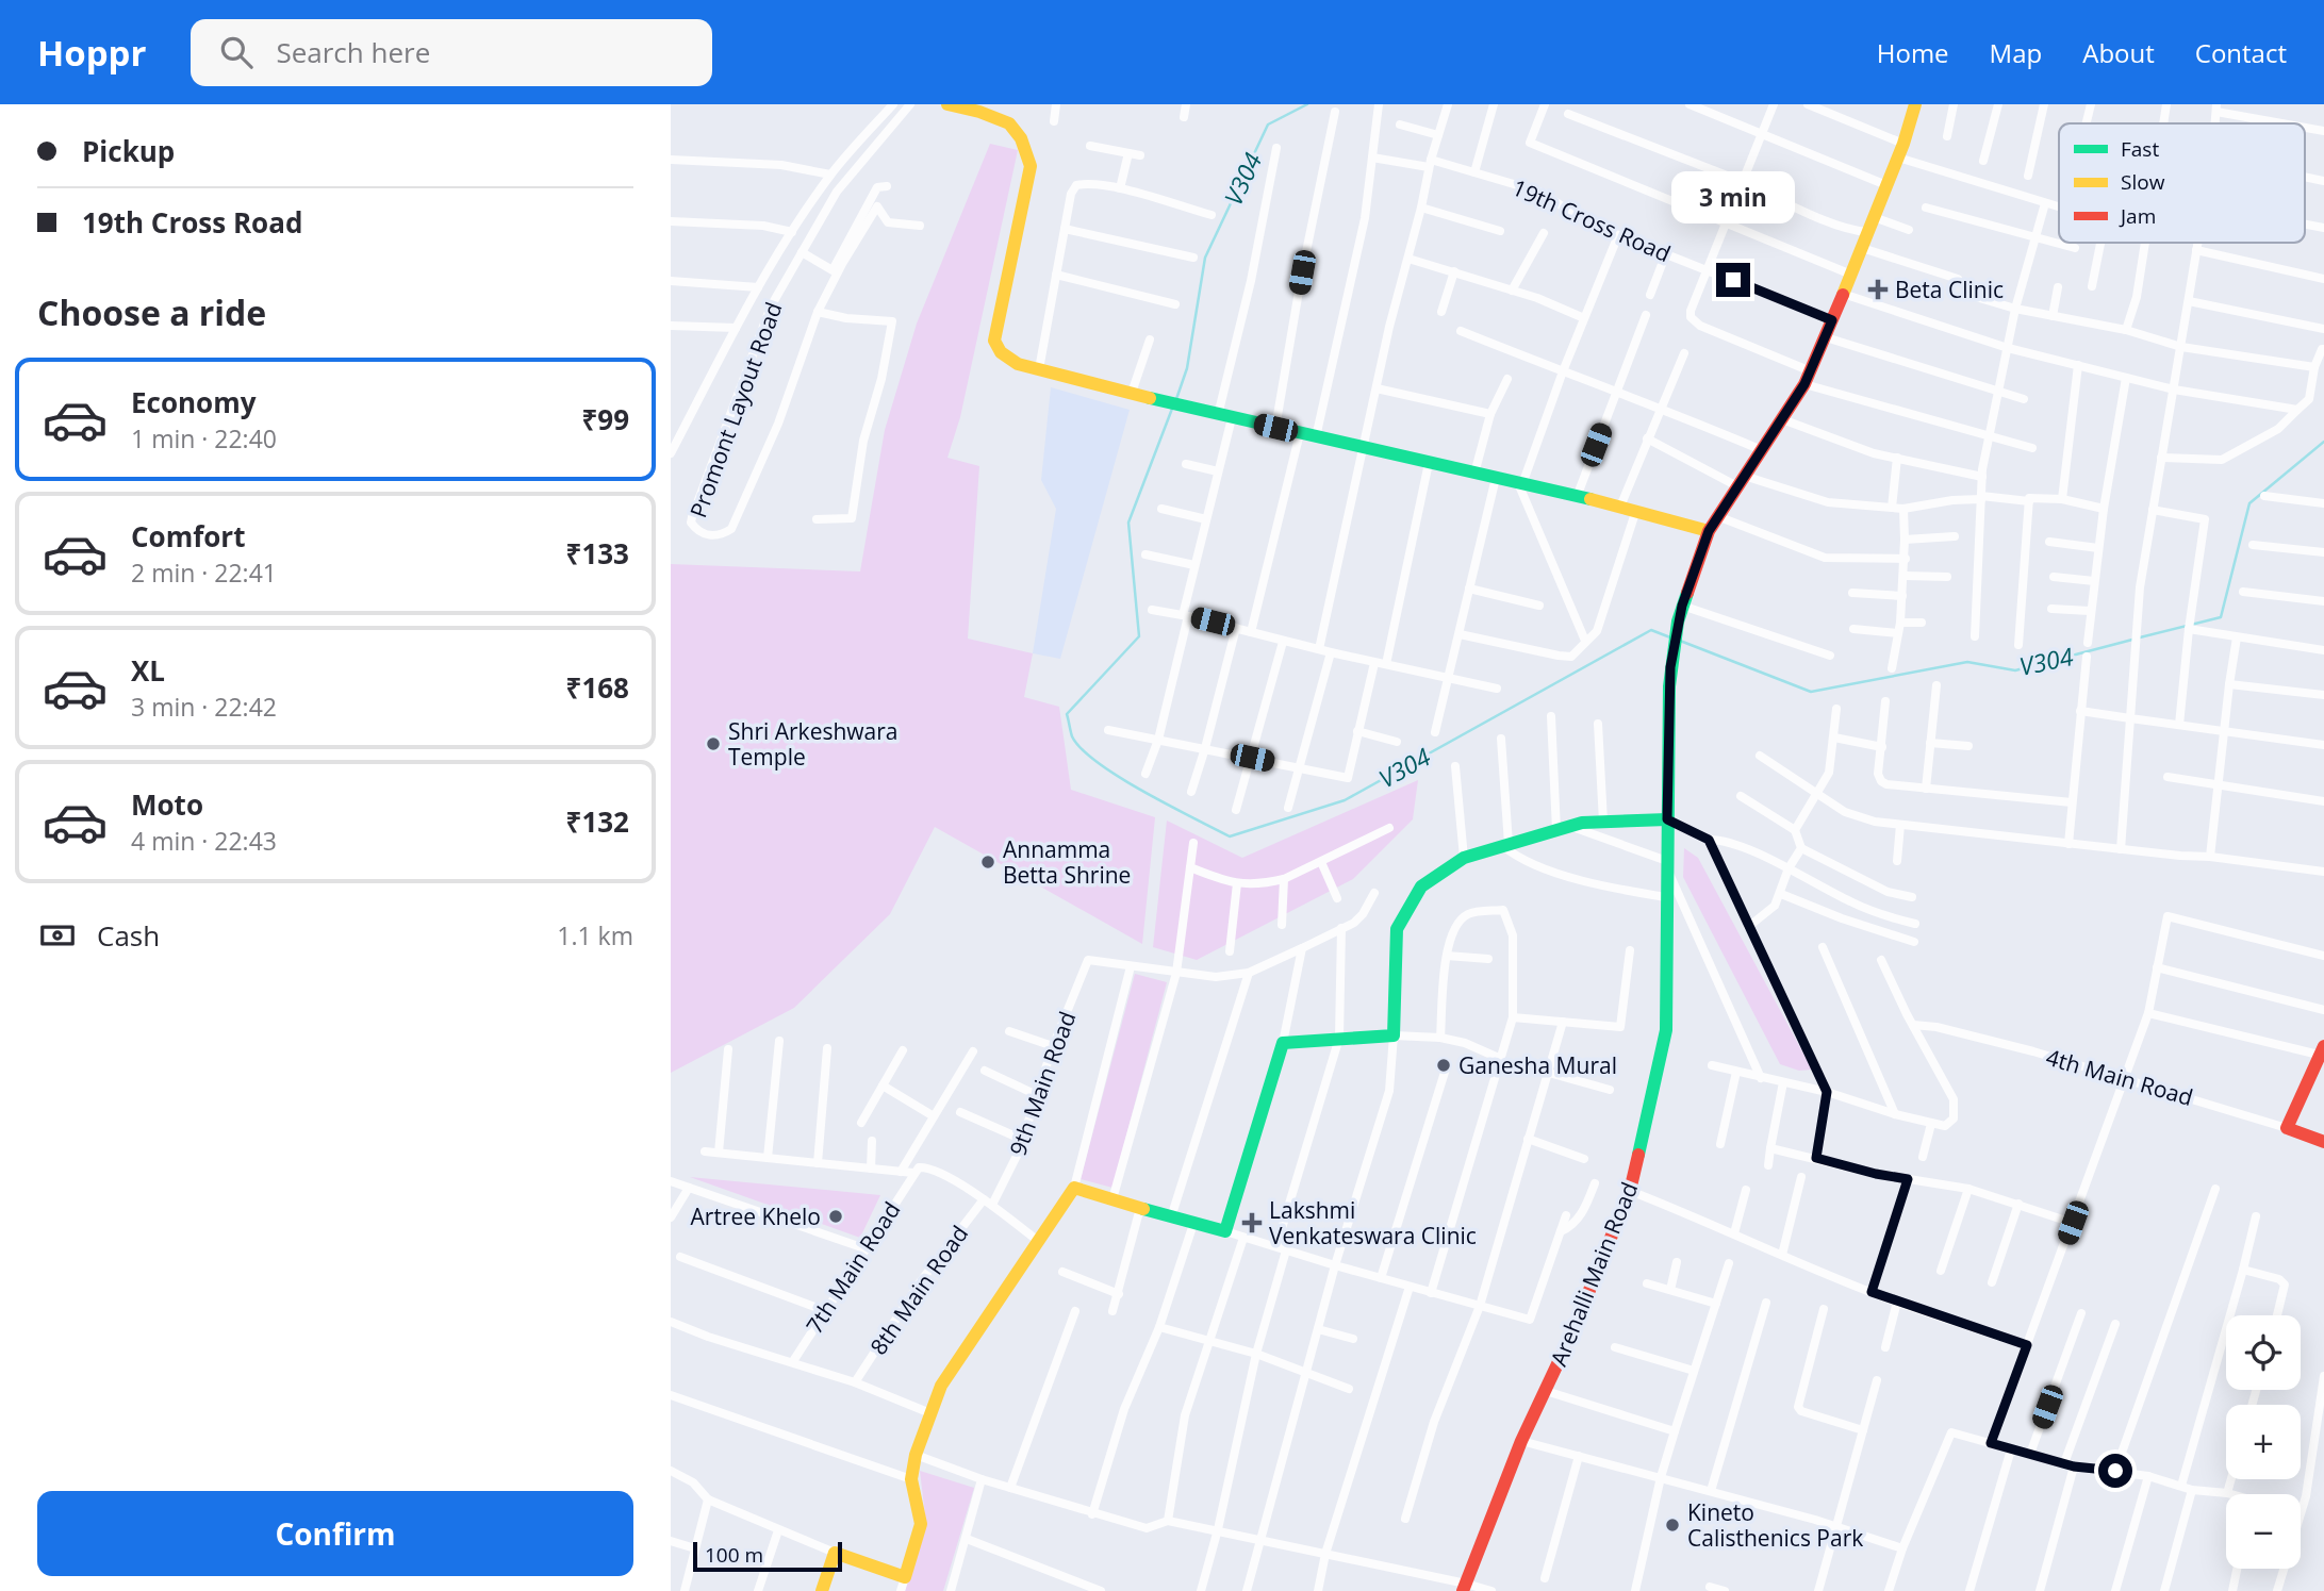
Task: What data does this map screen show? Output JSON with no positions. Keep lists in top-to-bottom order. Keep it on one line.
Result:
{"streets":{"street":["19th Cross Road","Promont Layout Road","4th Main Road","9th Main Road","7th Main Road","Arehalli Main Road","8th Main Road"]},"crossings":[["19th Cross Road","Arehalli Main Road"],["9th Main Road","8th Main Road"]],"water":["V304"],"places":{"health":["Beta Clinic","Lakshmi Venkateswara Clinic"],"other":["Shri Arkeshwara Temple","Annamma Betta Shrine","Ganesha Mural","Artree Khelo","Kineto Calisthenics Park"]},"legend":["Fast","Slow","Jam"],"scale_bar":"100 m","page":{"header":"Hoppr","search":"Search here","nav":["Home","Map","About","Contact"],"banner":["Pickup","19th Cross Road"],"bubble":"3 min","heading":"Choose a ride","list":[{"name":"Economy","note":"1 min · 22:40","value":"₹99"},{"name":"Comfort","note":"2 min · 22:41","value":"₹133"},{"name":"XL","note":"3 min · 22:42","value":"₹168"},{"name":"Moto","note":"4 min · 22:43","value":"₹132"}],"pay":["Cash","1.1 km"],"map_buttons":["+","−"],"buttons":"Confirm","scale":"100 m"}}
